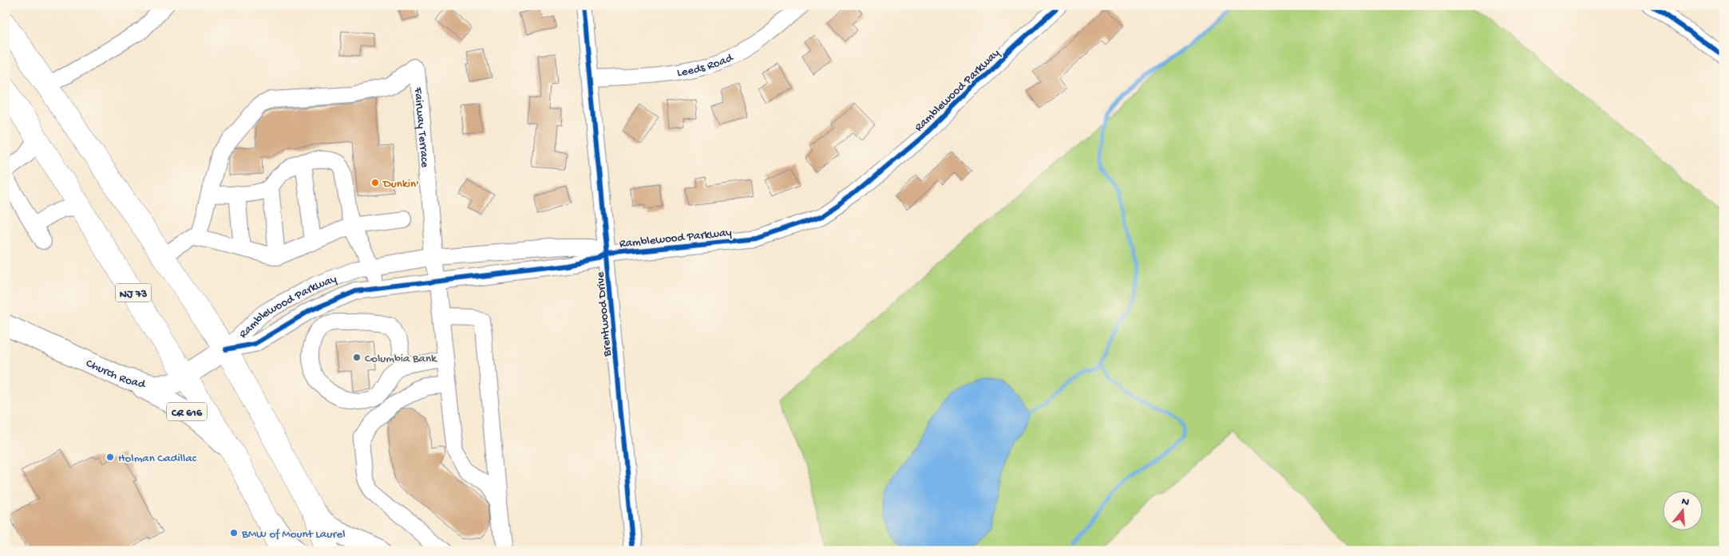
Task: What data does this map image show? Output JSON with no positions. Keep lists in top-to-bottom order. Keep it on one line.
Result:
{"streets":{"highway":["NJ 73"],"main road":["Church Road","CR 616"],"street":["Leeds Road","Ramblewood Parkway","Fairway Terrace","Brentwood Drive"]},"crossings":[["Leeds Road","Brentwood Drive"],["Ramblewood Parkway","Fairway Terrace"],["Ramblewood Parkway","Brentwood Drive"],["Ramblewood Parkway","Church Road"],["NJ 73","Church Road"],["NJ 73","CR 616"],["Church Road","CR 616"]],"places":["Dunkin'","Columbia Bank","Holman Cadillac","BMW of Mount Laurel"],"north":"top"}
